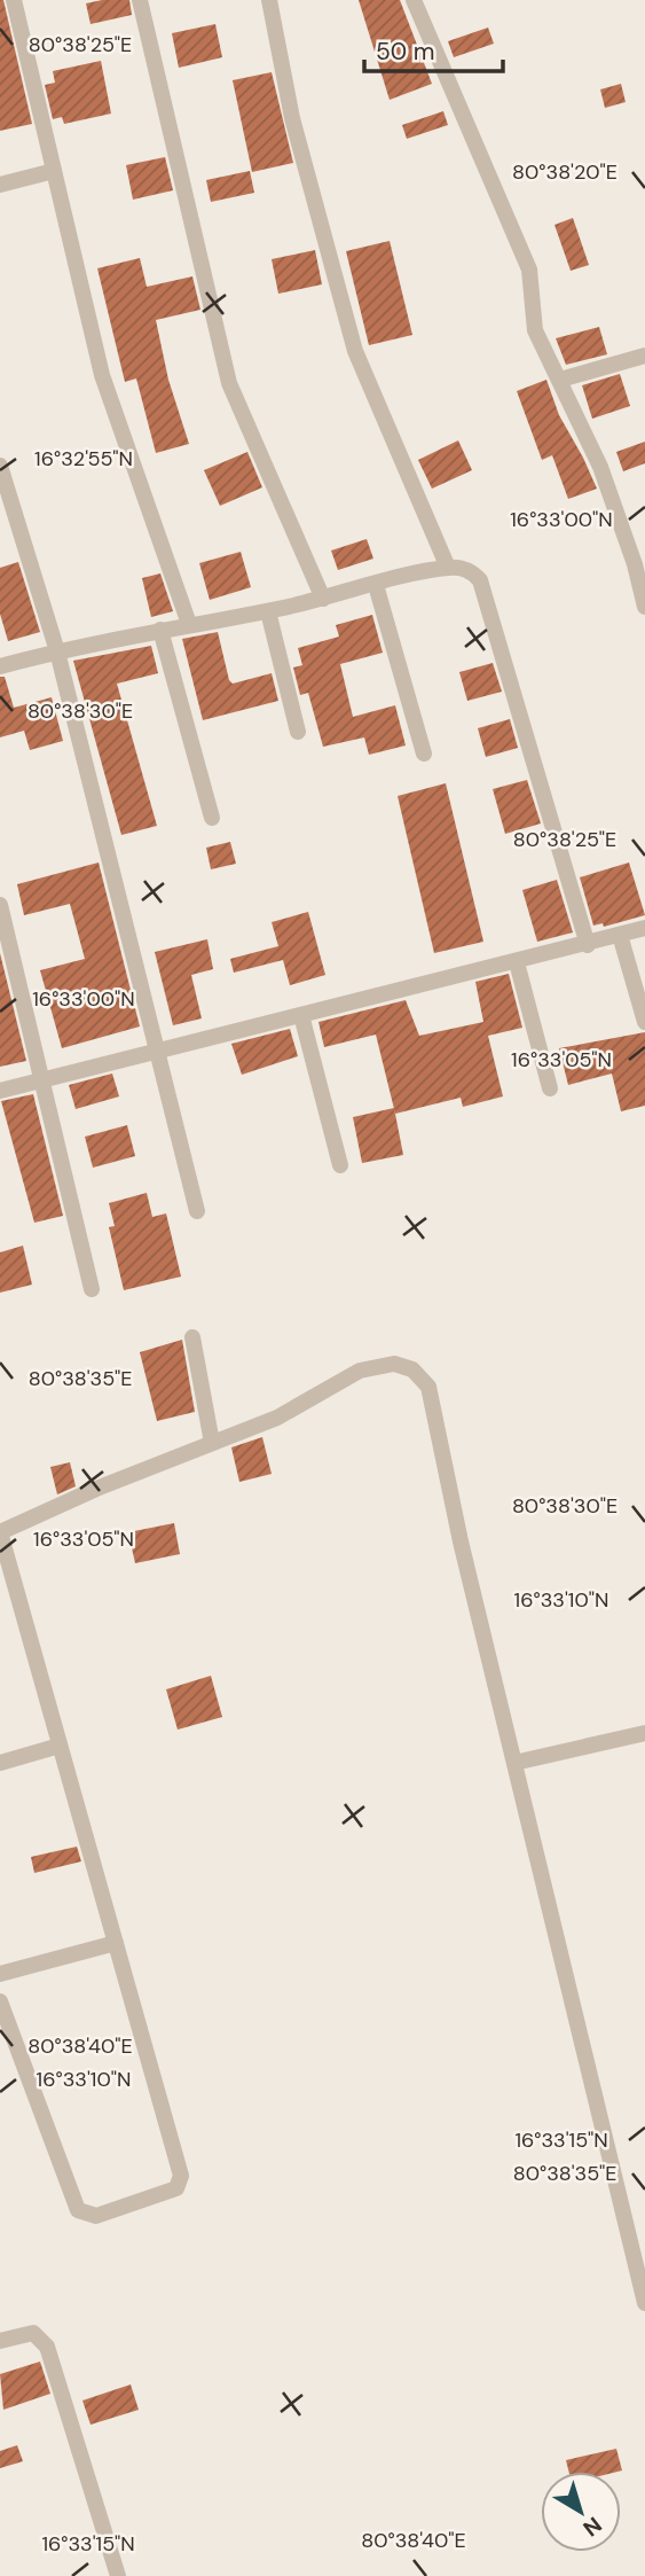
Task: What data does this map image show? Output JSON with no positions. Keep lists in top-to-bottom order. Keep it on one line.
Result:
{"scale_bar":"50 m","north":"bottom right","coordinates":["80°38'25\"E","80°38'20\"E","16°32'55\"N","16°33'00\"N","80°38'30\"E","16°33'05\"N","80°38'35\"E","16°33'10\"N","80°38'40\"E","16°33'15\"N"]}
